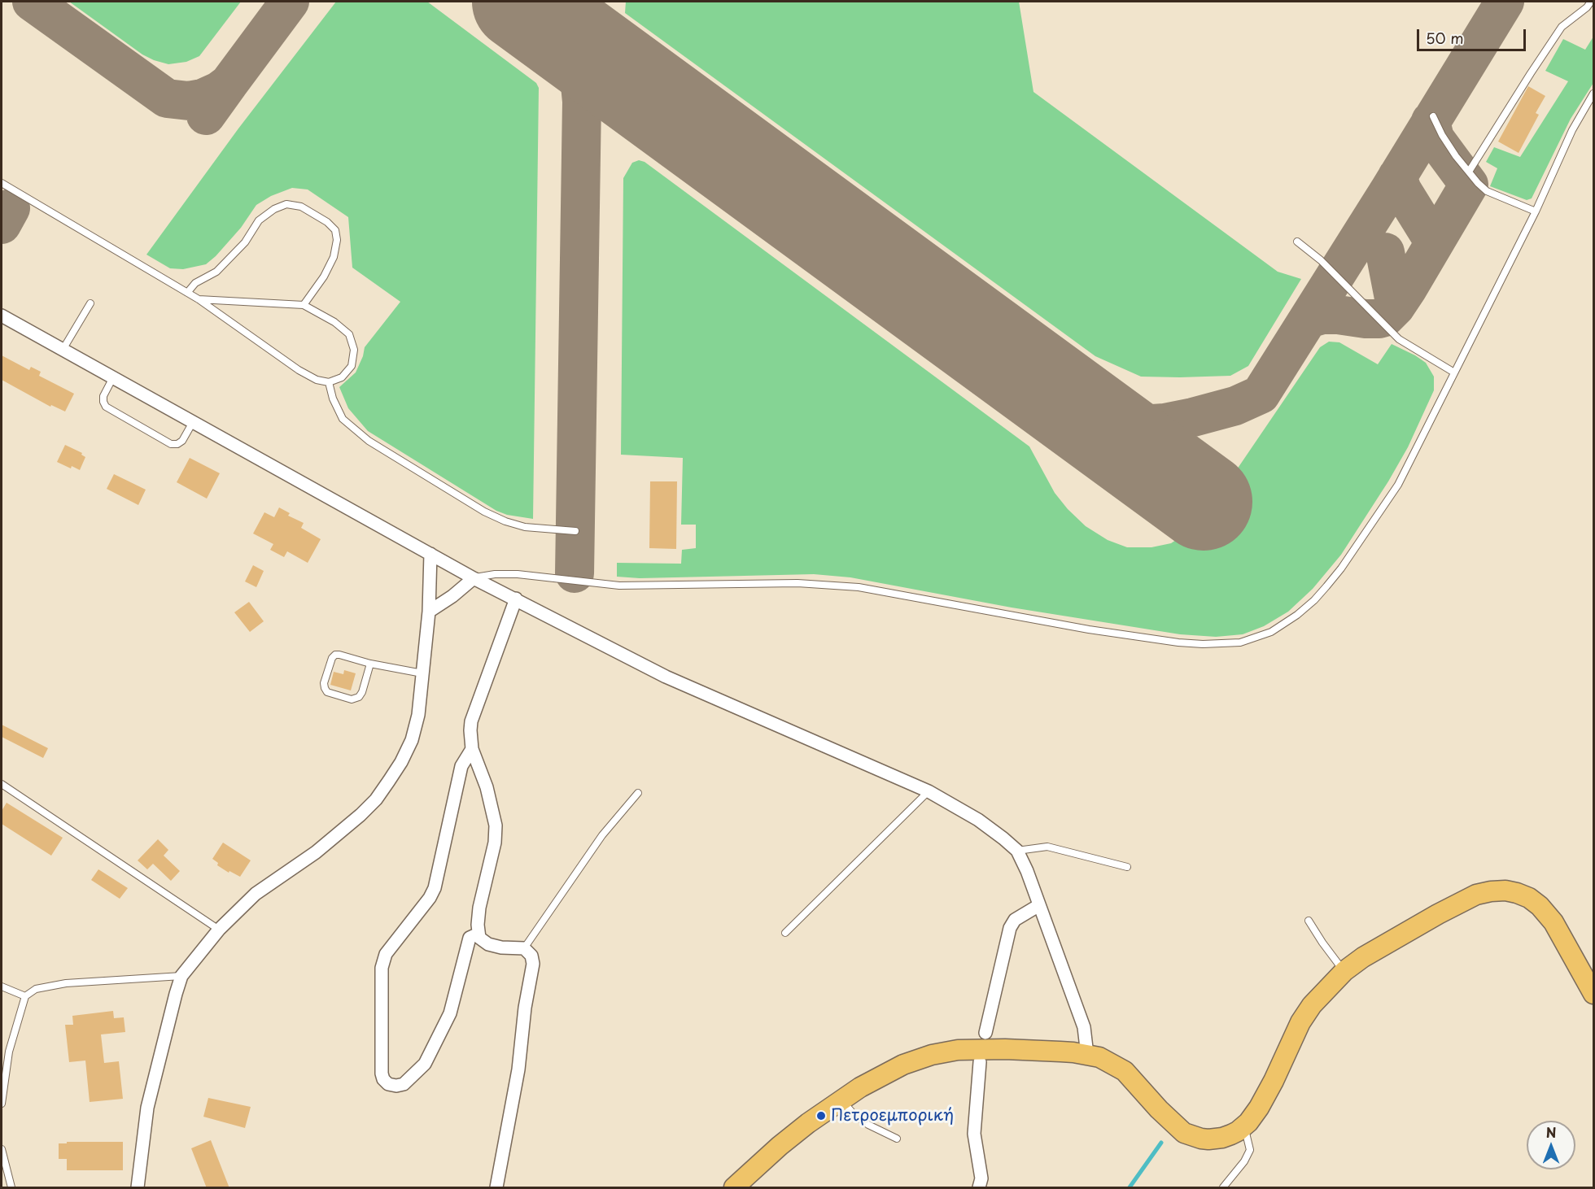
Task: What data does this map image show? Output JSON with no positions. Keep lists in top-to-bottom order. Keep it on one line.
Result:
{"places":["Πετροεμπορική"],"scale_bar":"50 m","north":"top"}
